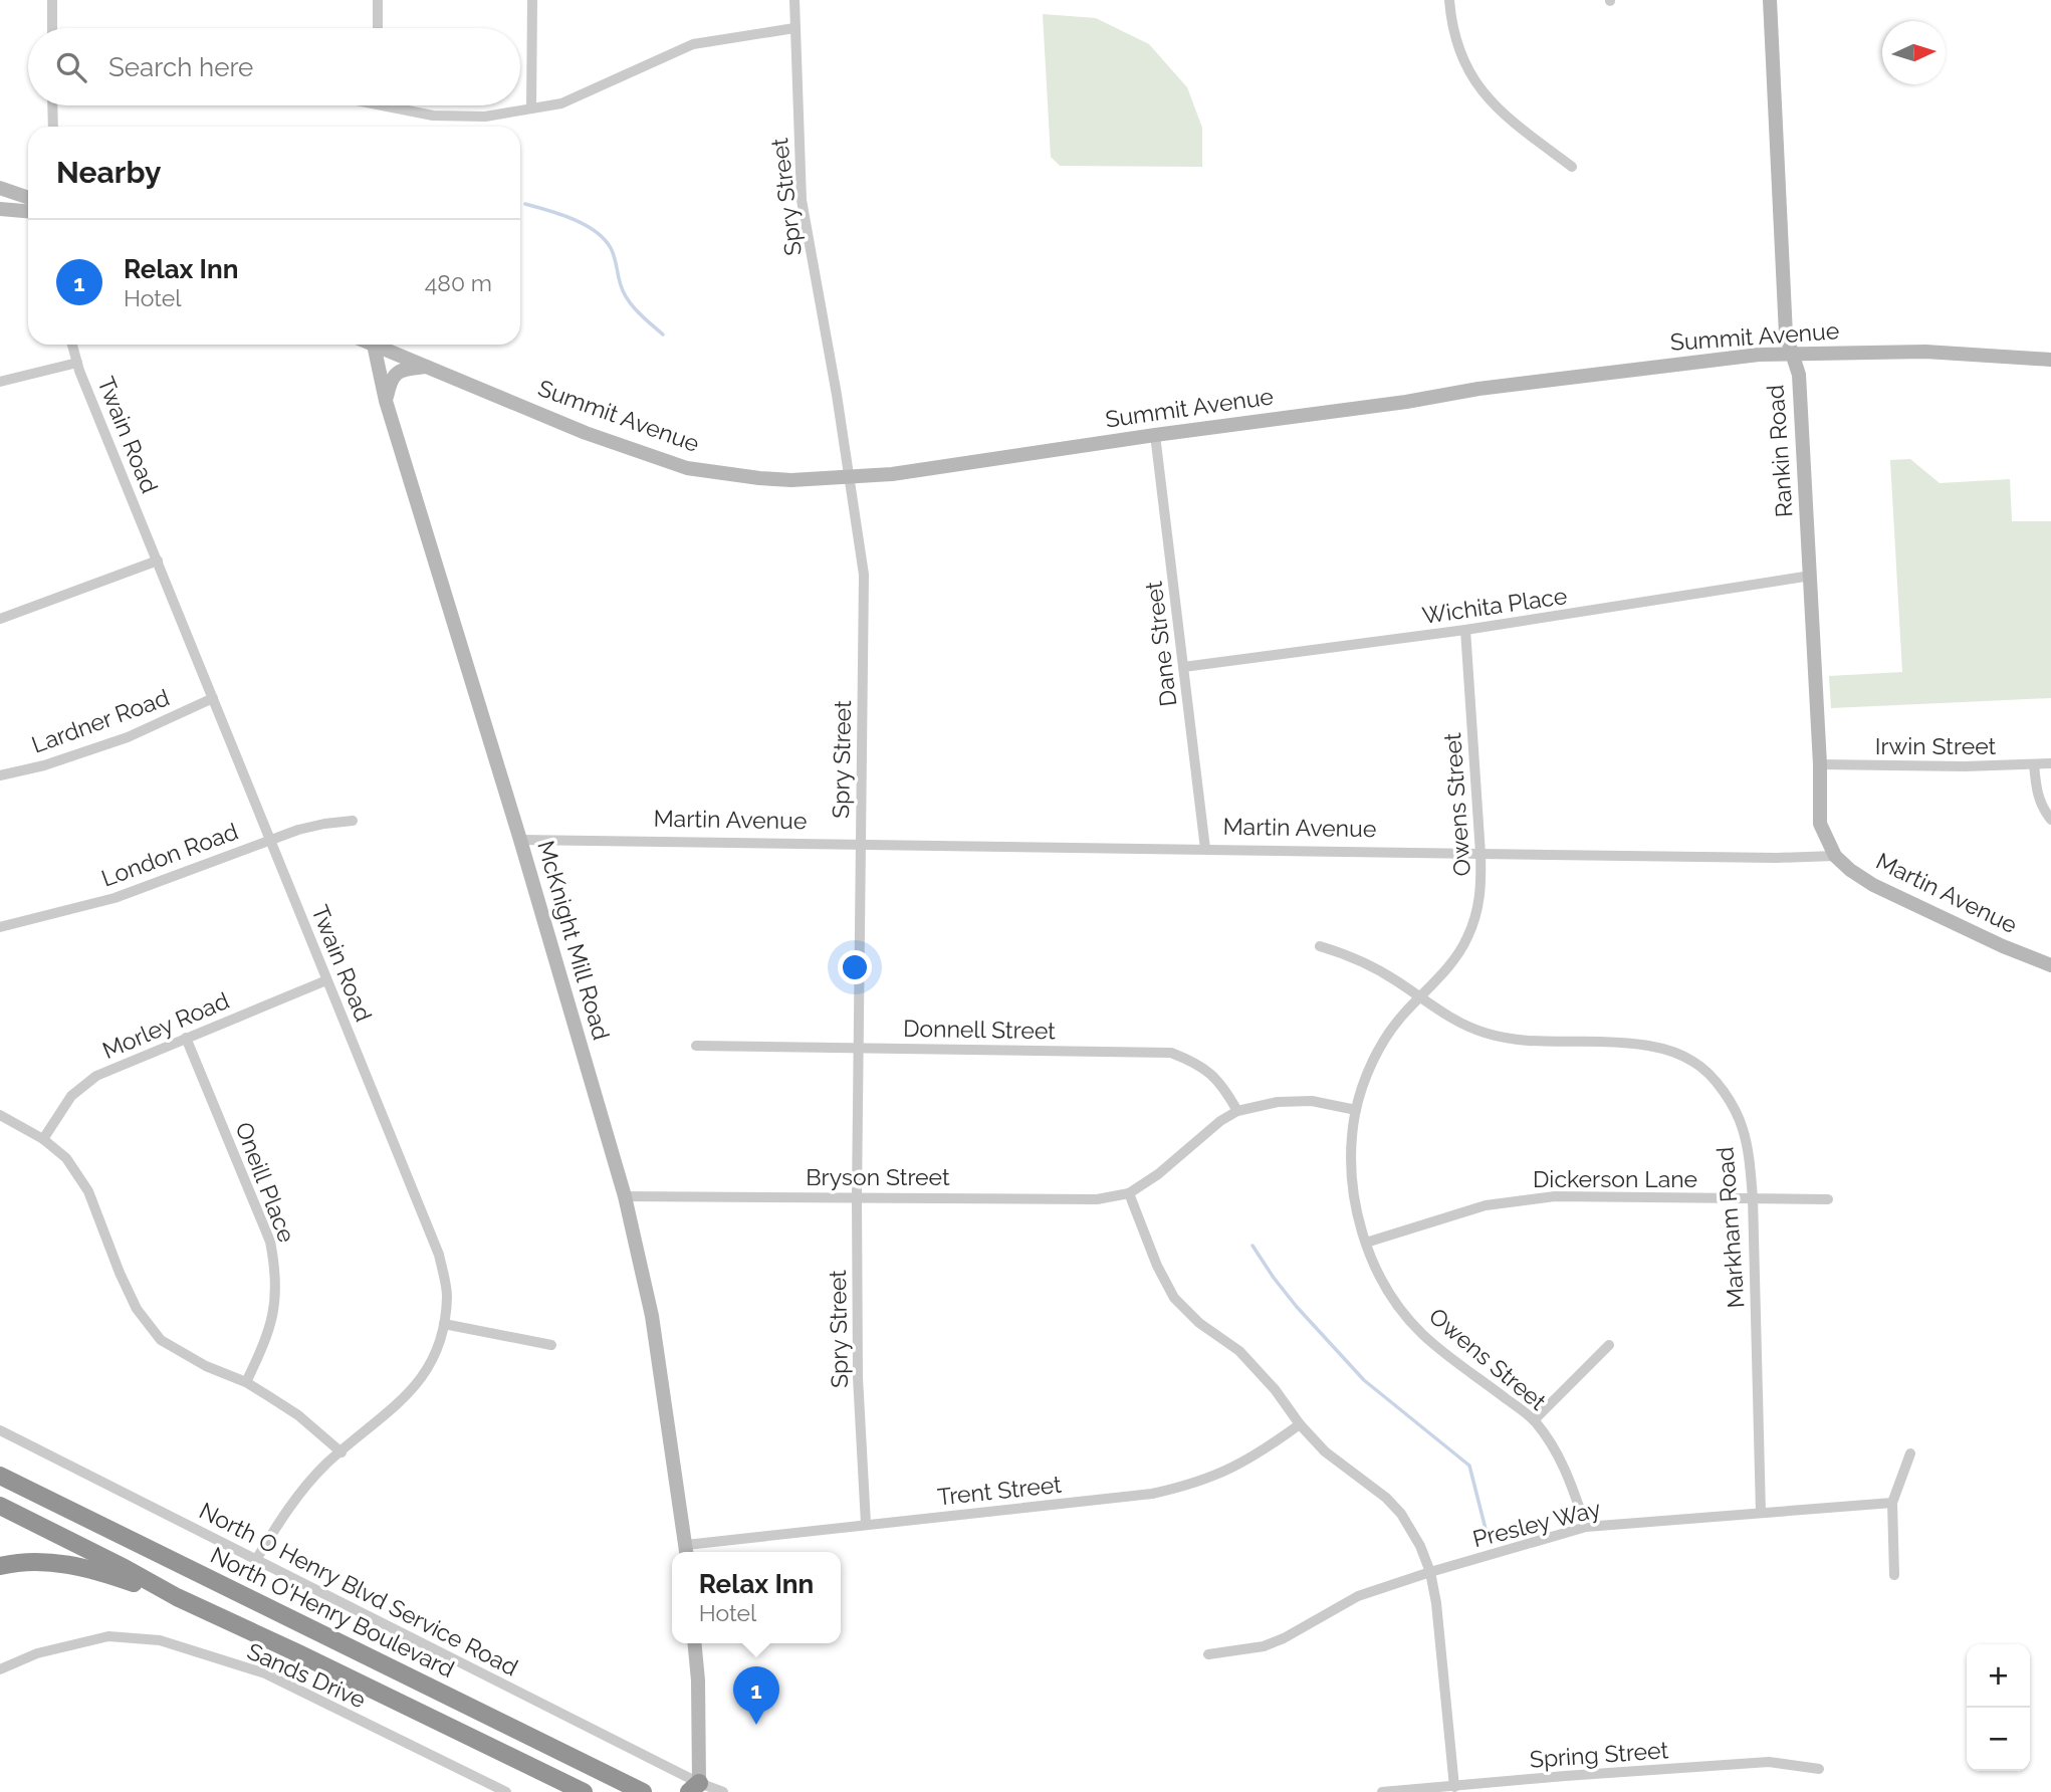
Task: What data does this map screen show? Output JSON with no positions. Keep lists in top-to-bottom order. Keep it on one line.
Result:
{"streets":{"highway":["North O'Henry Boulevard"],"street":["Spry Street","Summit Avenue","Twain Road","Rankin Road","Wichita Place","Dane Street","Lardner Road","Irwin Street","Owens Street","Martin Avenue","London Road","McKnight Mill Road","Morley Road","Donnell Street","Bryson Street","Dickerson Lane","Oneill Place","Markham Road","Trent Street","Presley Way","North O Henry Blvd Service Road","Sands Drive","Spring Street"]},"crossings":[["Spry Street","Summit Avenue"],["Spry Street","Martin Avenue"],["Spry Street","Donnell Street"],["Spry Street","Bryson Street"],["Spry Street","Trent Street"],["Summit Avenue","Rankin Road"],["Summit Avenue","Dane Street"],["Summit Avenue","McKnight Mill Road"],["Twain Road","Lardner Road"],["Twain Road","London Road"],["Twain Road","Morley Road"],["Twain Road","North O Henry Blvd Service Road"],["Rankin Road","Wichita Place"],["Rankin Road","Irwin Street"],["Rankin Road","Martin Avenue"],["Wichita Place","Dane Street"],["Wichita Place","Owens Street"],["Dane Street","Martin Avenue"],["Owens Street","Martin Avenue"],["Owens Street","Dickerson Lane"],["Owens Street","Markham Road"],["Owens Street","Presley Way"],["Martin Avenue","McKnight Mill Road"],["McKnight Mill Road","Bryson Street"],["McKnight Mill Road","Trent Street"],["Morley Road","Oneill Place"],["Dickerson Lane","Markham Road"],["Markham Road","Presley Way"]],"north":"right","page":{"search":"Search here","heading":"Nearby","list":[{"mark":"1","name":"Relax Inn","note":"Hotel","value":"480 m"}],"popup":["Relax Inn","Hotel"],"map_buttons":["+","−"],"pins":"1"}}
